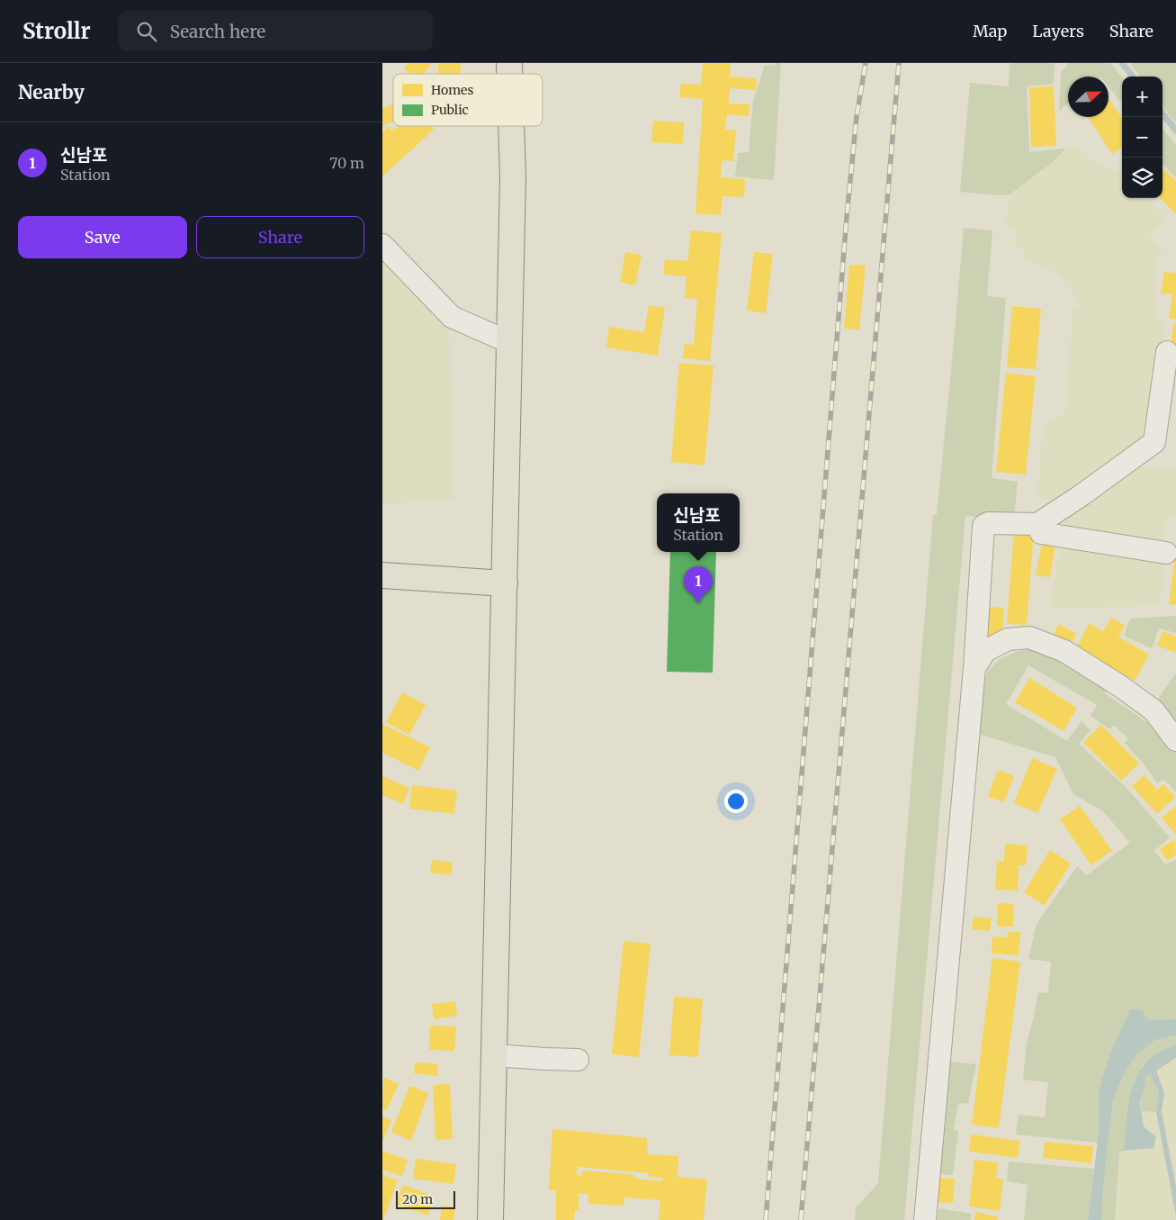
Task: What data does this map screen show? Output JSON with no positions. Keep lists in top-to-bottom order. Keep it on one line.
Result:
{"legend":["Homes","Public"],"scale_bar":"20 m","north":"right","page":{"header":"Strollr","search":"Search here","nav":["Map","Layers","Share"],"heading":"Nearby","map_buttons":["+","−"],"list":[{"mark":"1","name":"신남포","note":"Station","value":"70 m"}],"buttons":["Save","Share"],"popup":["신남포","Station"],"pins":"1","scale":"20 m"}}
